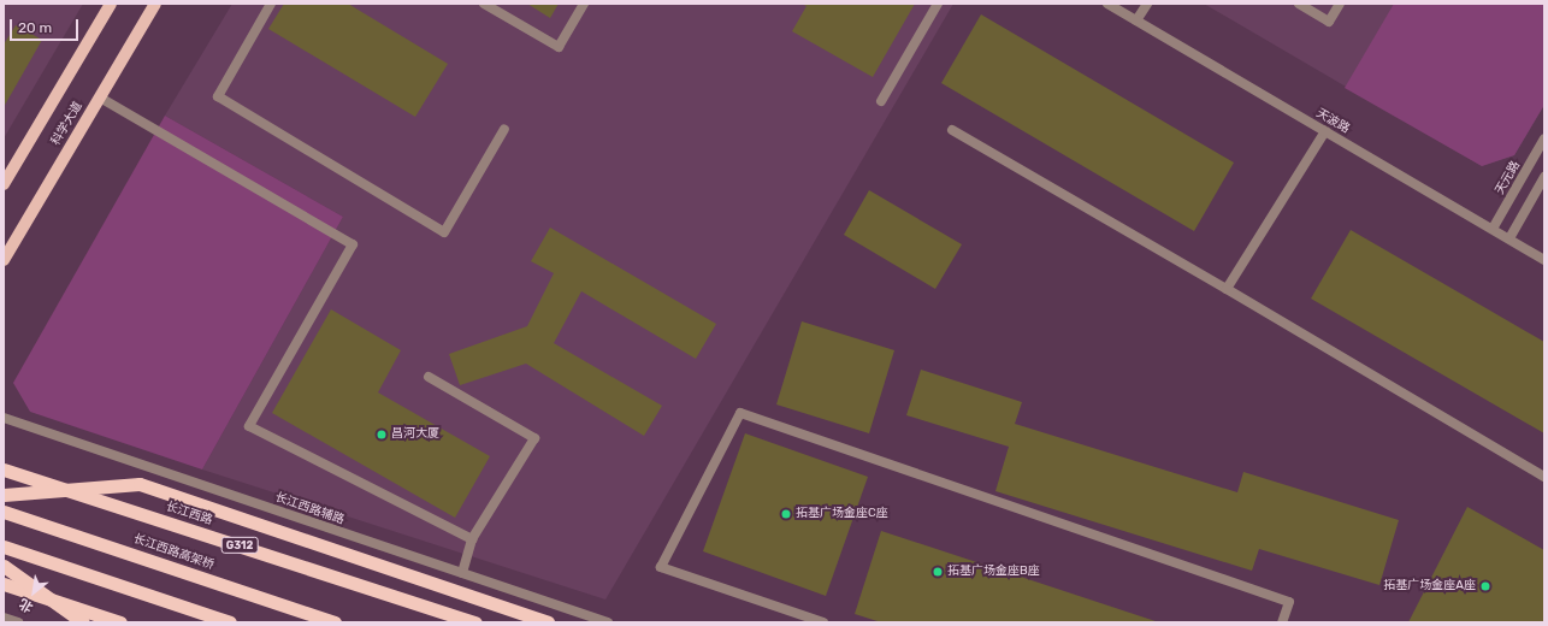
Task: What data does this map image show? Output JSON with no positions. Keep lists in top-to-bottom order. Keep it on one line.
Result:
{"streets":{"highway":["长江西路","G312","长江西路高架桥"],"main road":["科学大道"],"street":["天波路","天元路","长江西路辅路"]},"crossings":[["天波路","天元路"]],"places":["昌河大厦","拓基广场金座C座","拓基广场金座B座","拓基广场金座A座"],"scale_bar":"20 m","north":"bottom left"}
